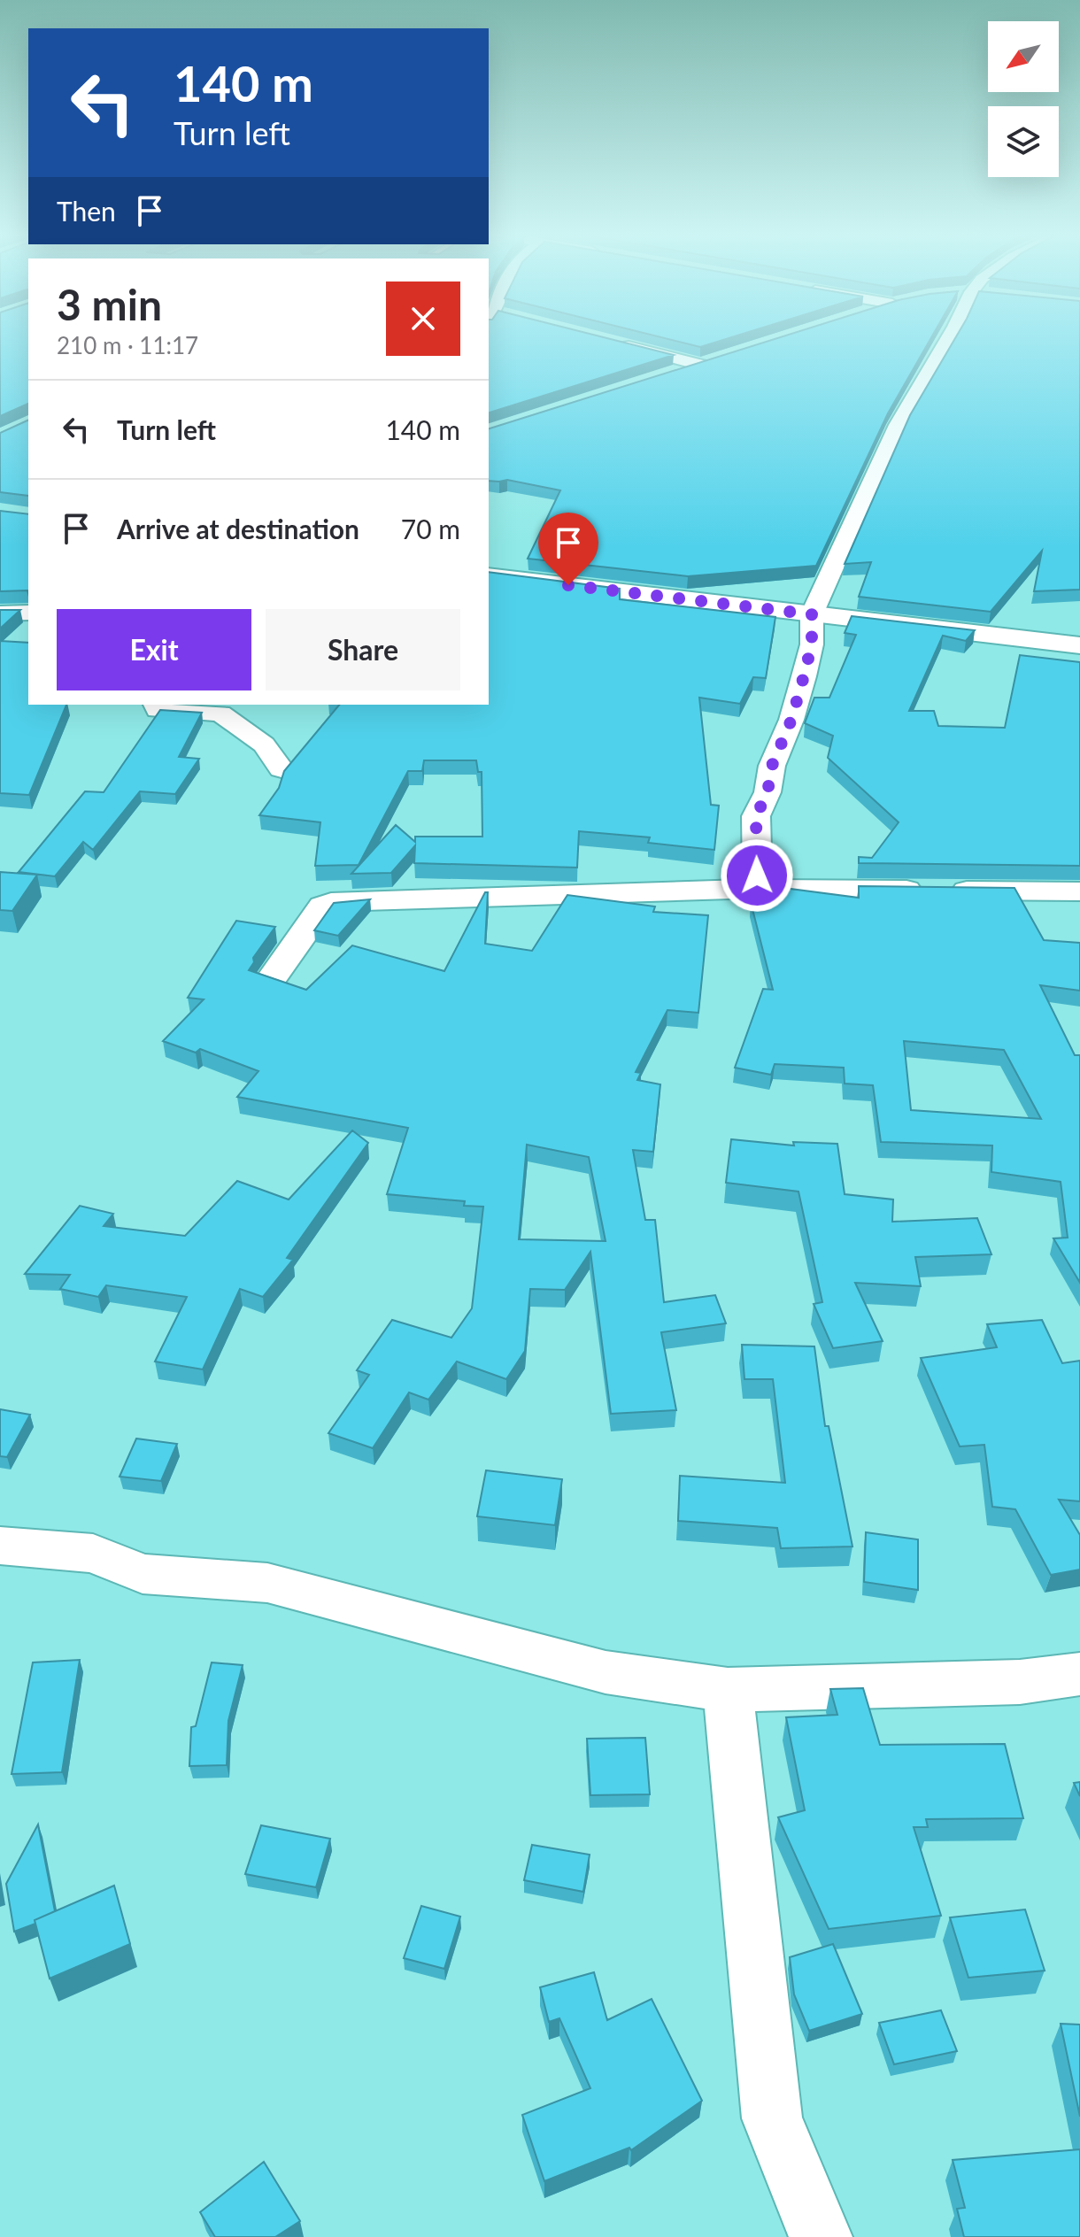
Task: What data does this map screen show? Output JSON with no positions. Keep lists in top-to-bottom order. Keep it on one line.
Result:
{"north":"bottom left","page":{"turn":["140 m","Turn left"],"then":"Then","heading":["3 min","210 m · 11:17"],"list":[{"name":"Turn left","value":"140 m"},{"name":"Arrive at destination","value":"70 m"}],"buttons":["Exit","Share"]}}
